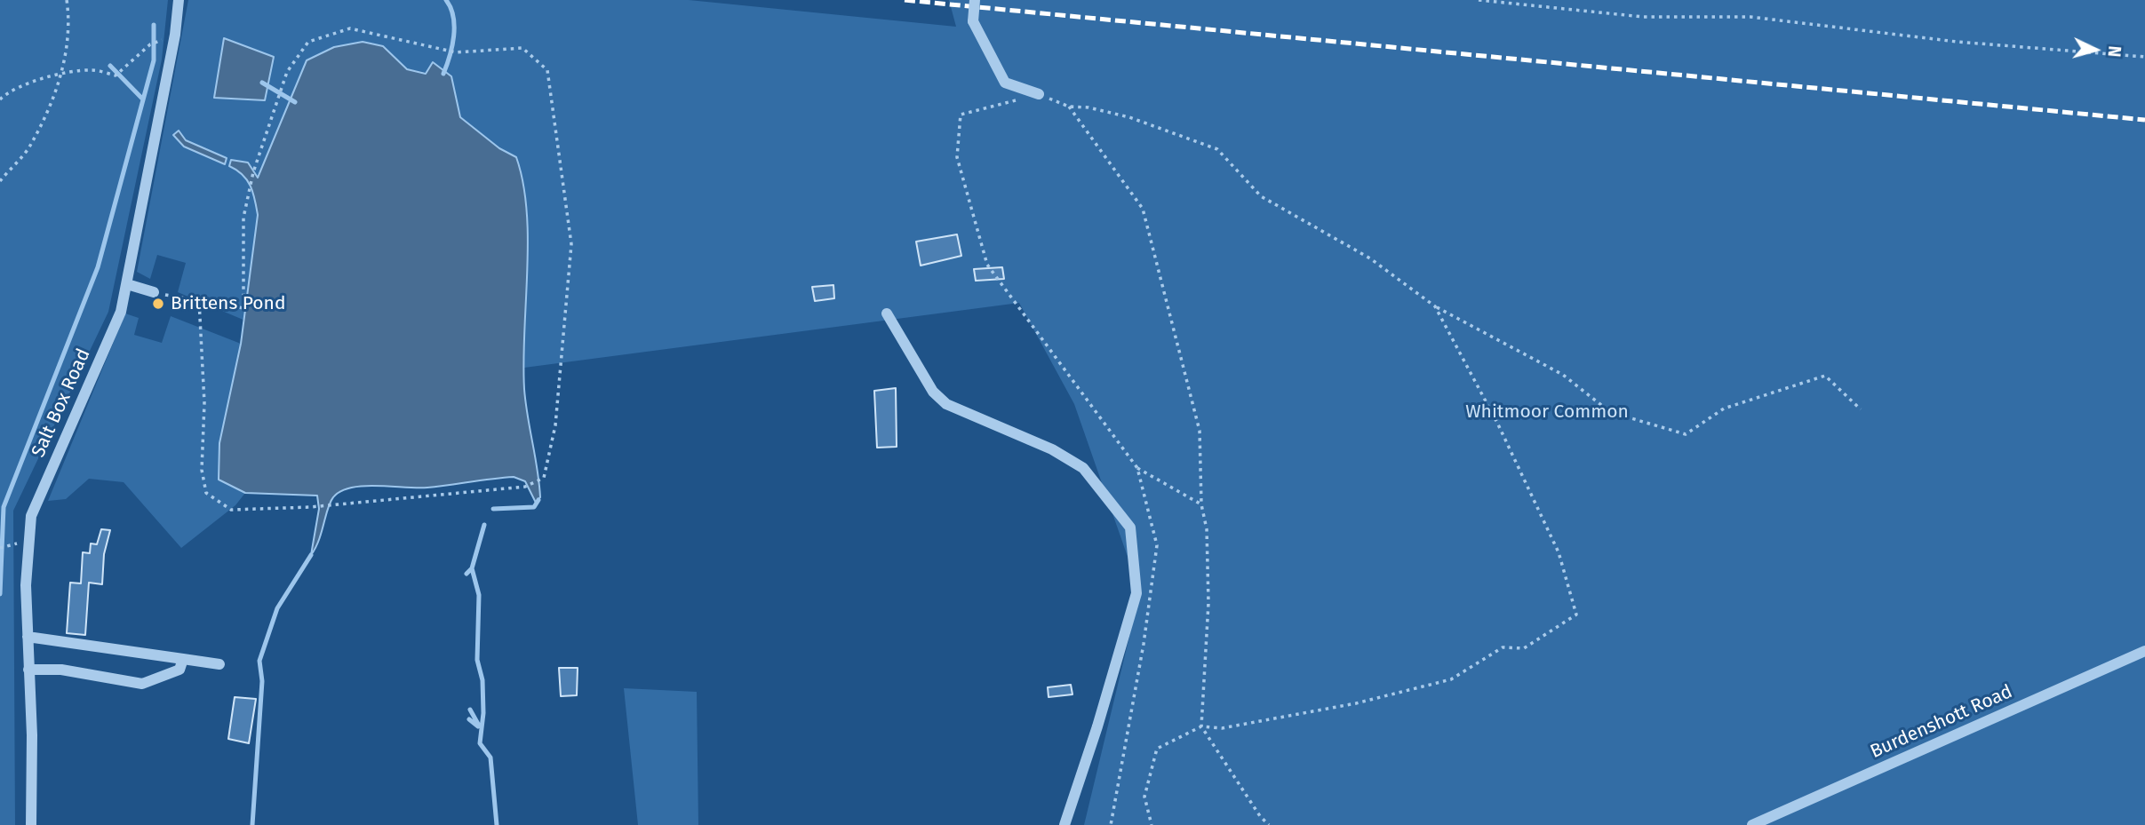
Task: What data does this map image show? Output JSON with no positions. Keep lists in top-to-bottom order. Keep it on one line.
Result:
{"streets":{"street":["Salt Box Road","Burdenshott Road"]},"parks":["Whitmoor Common"],"places":["Brittens Pond"],"north":"right"}
